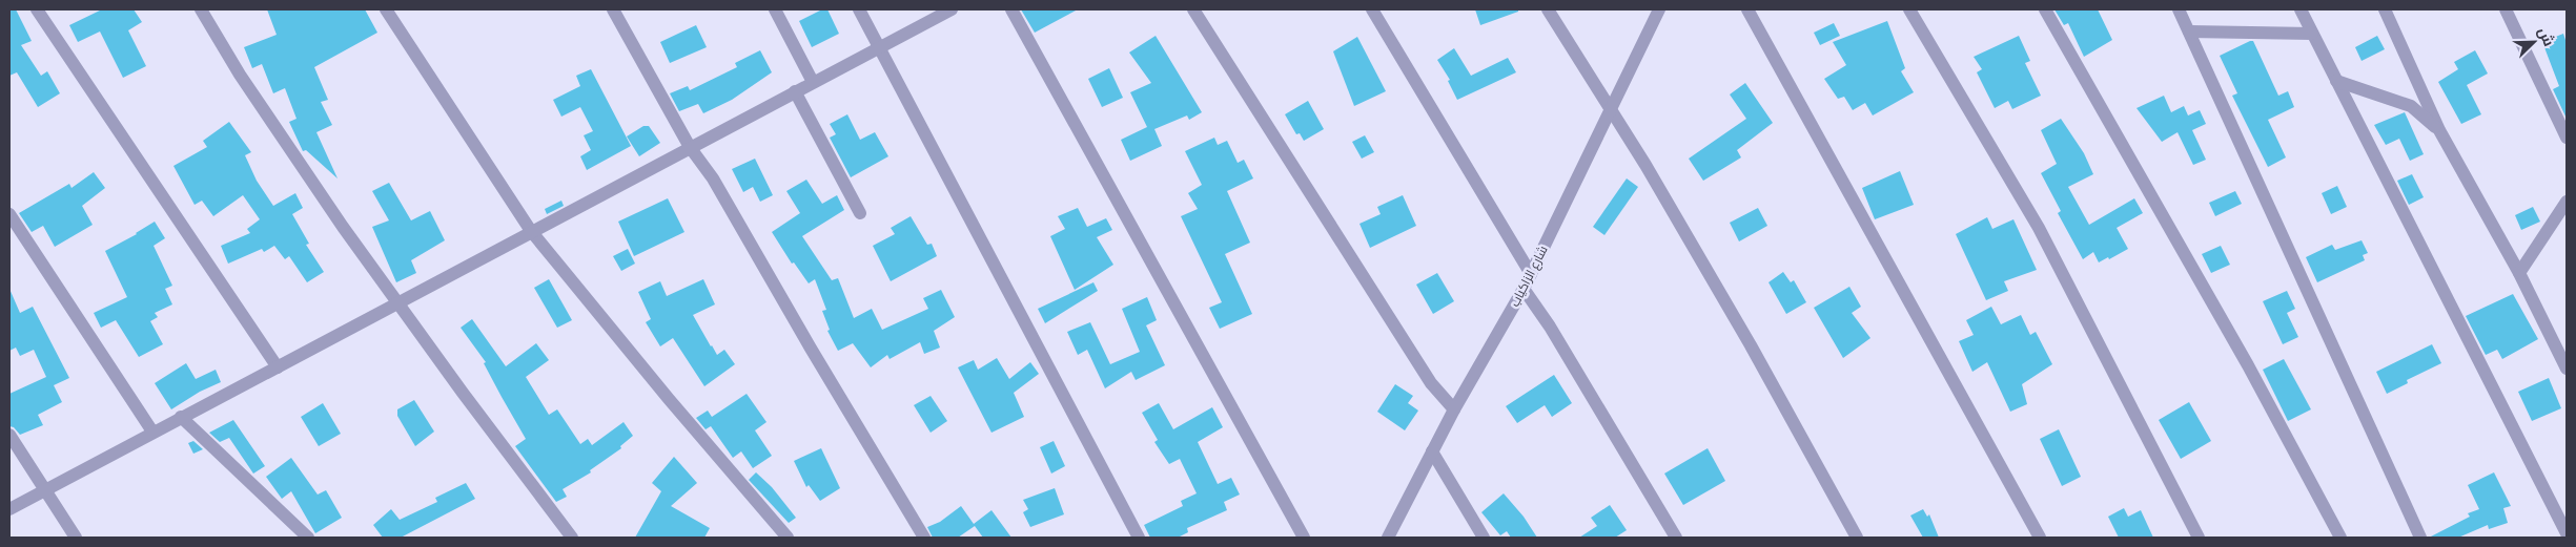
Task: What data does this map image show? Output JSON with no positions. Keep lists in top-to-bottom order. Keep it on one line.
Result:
{"streets":{"street":["شارع الزاكياب"]},"north":"top right"}
